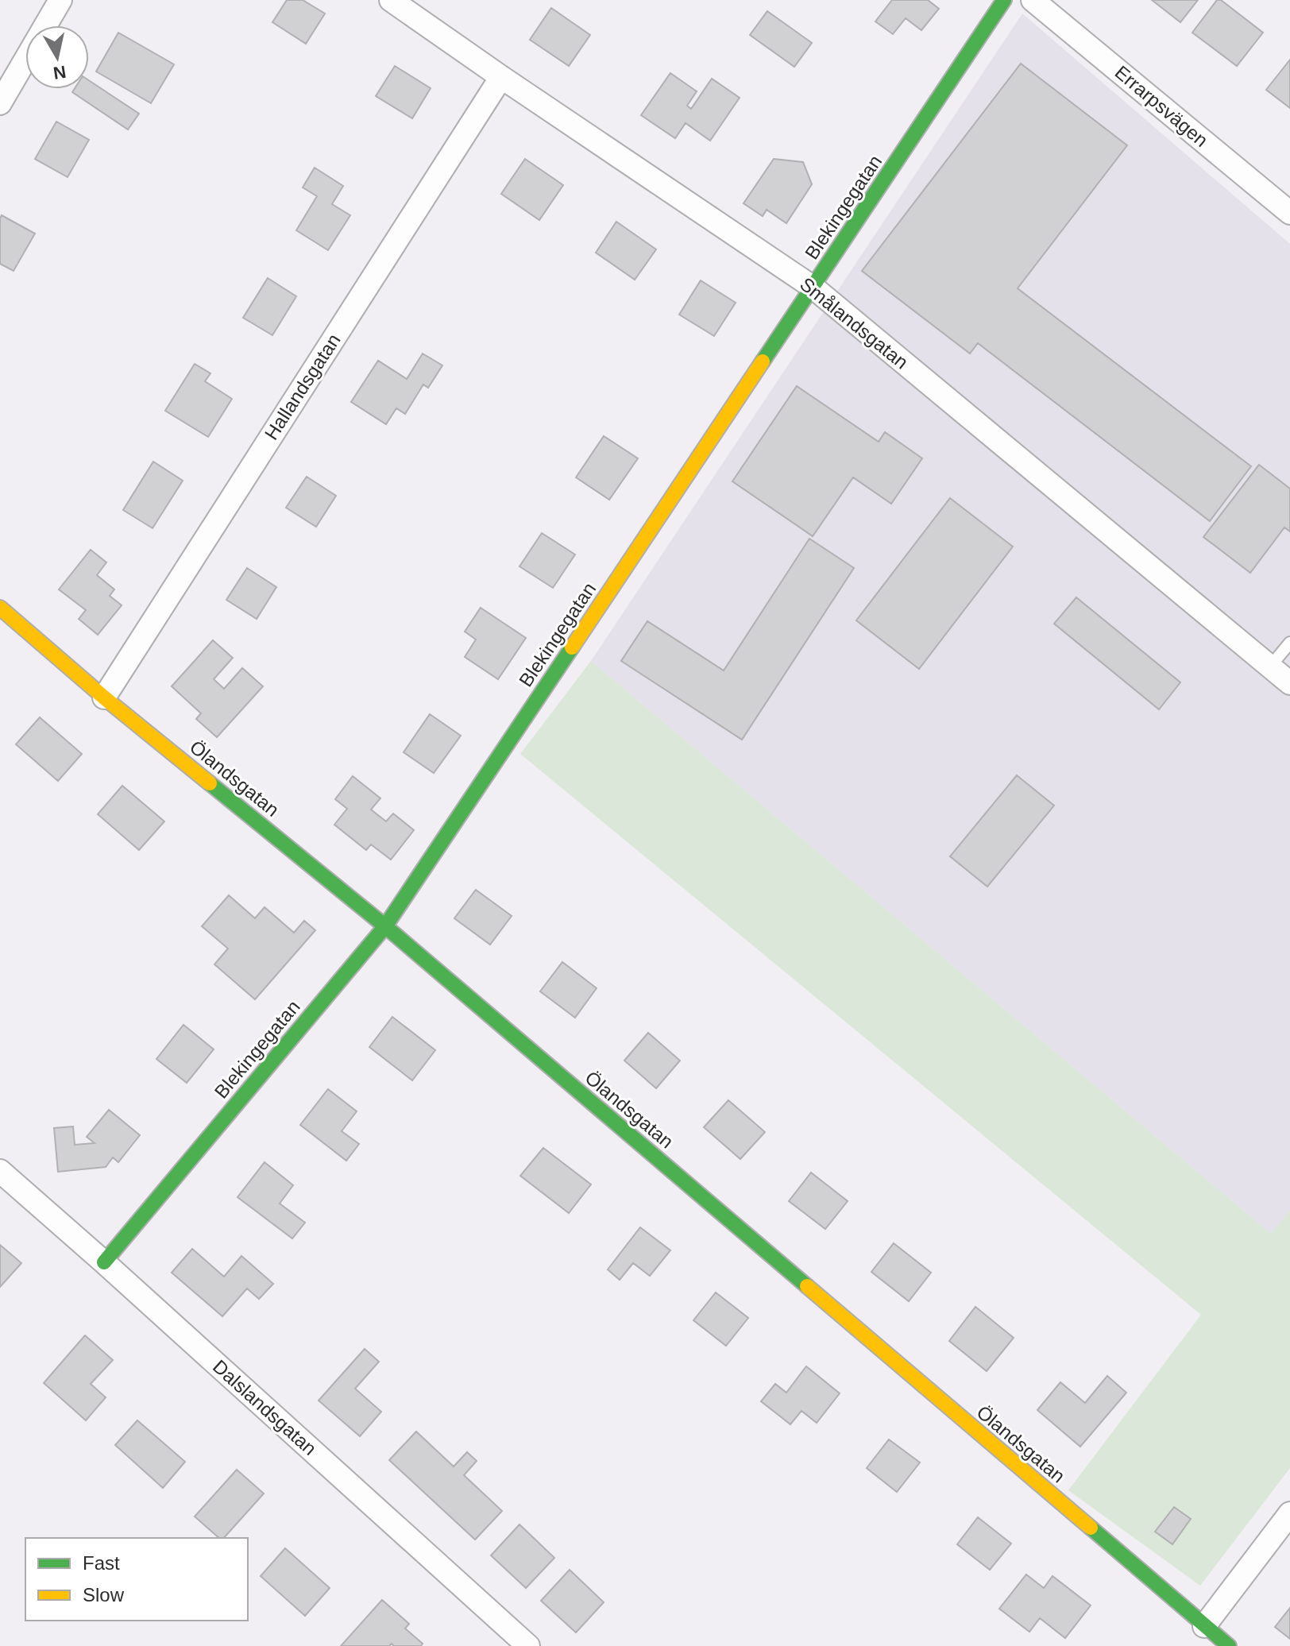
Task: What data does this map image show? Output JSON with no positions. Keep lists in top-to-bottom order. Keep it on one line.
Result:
{"streets":{"street":["Errarpsvägen","Blekingegatan","Smålandsgatan","Hallandsgatan","Ölandsgatan","Dalslandsgatan"]},"crossings":[["Blekingegatan","Smålandsgatan"],["Blekingegatan","Ölandsgatan"],["Blekingegatan","Dalslandsgatan"],["Smålandsgatan","Hallandsgatan"],["Hallandsgatan","Ölandsgatan"]],"legend":["Fast","Slow"],"north":"bottom"}
